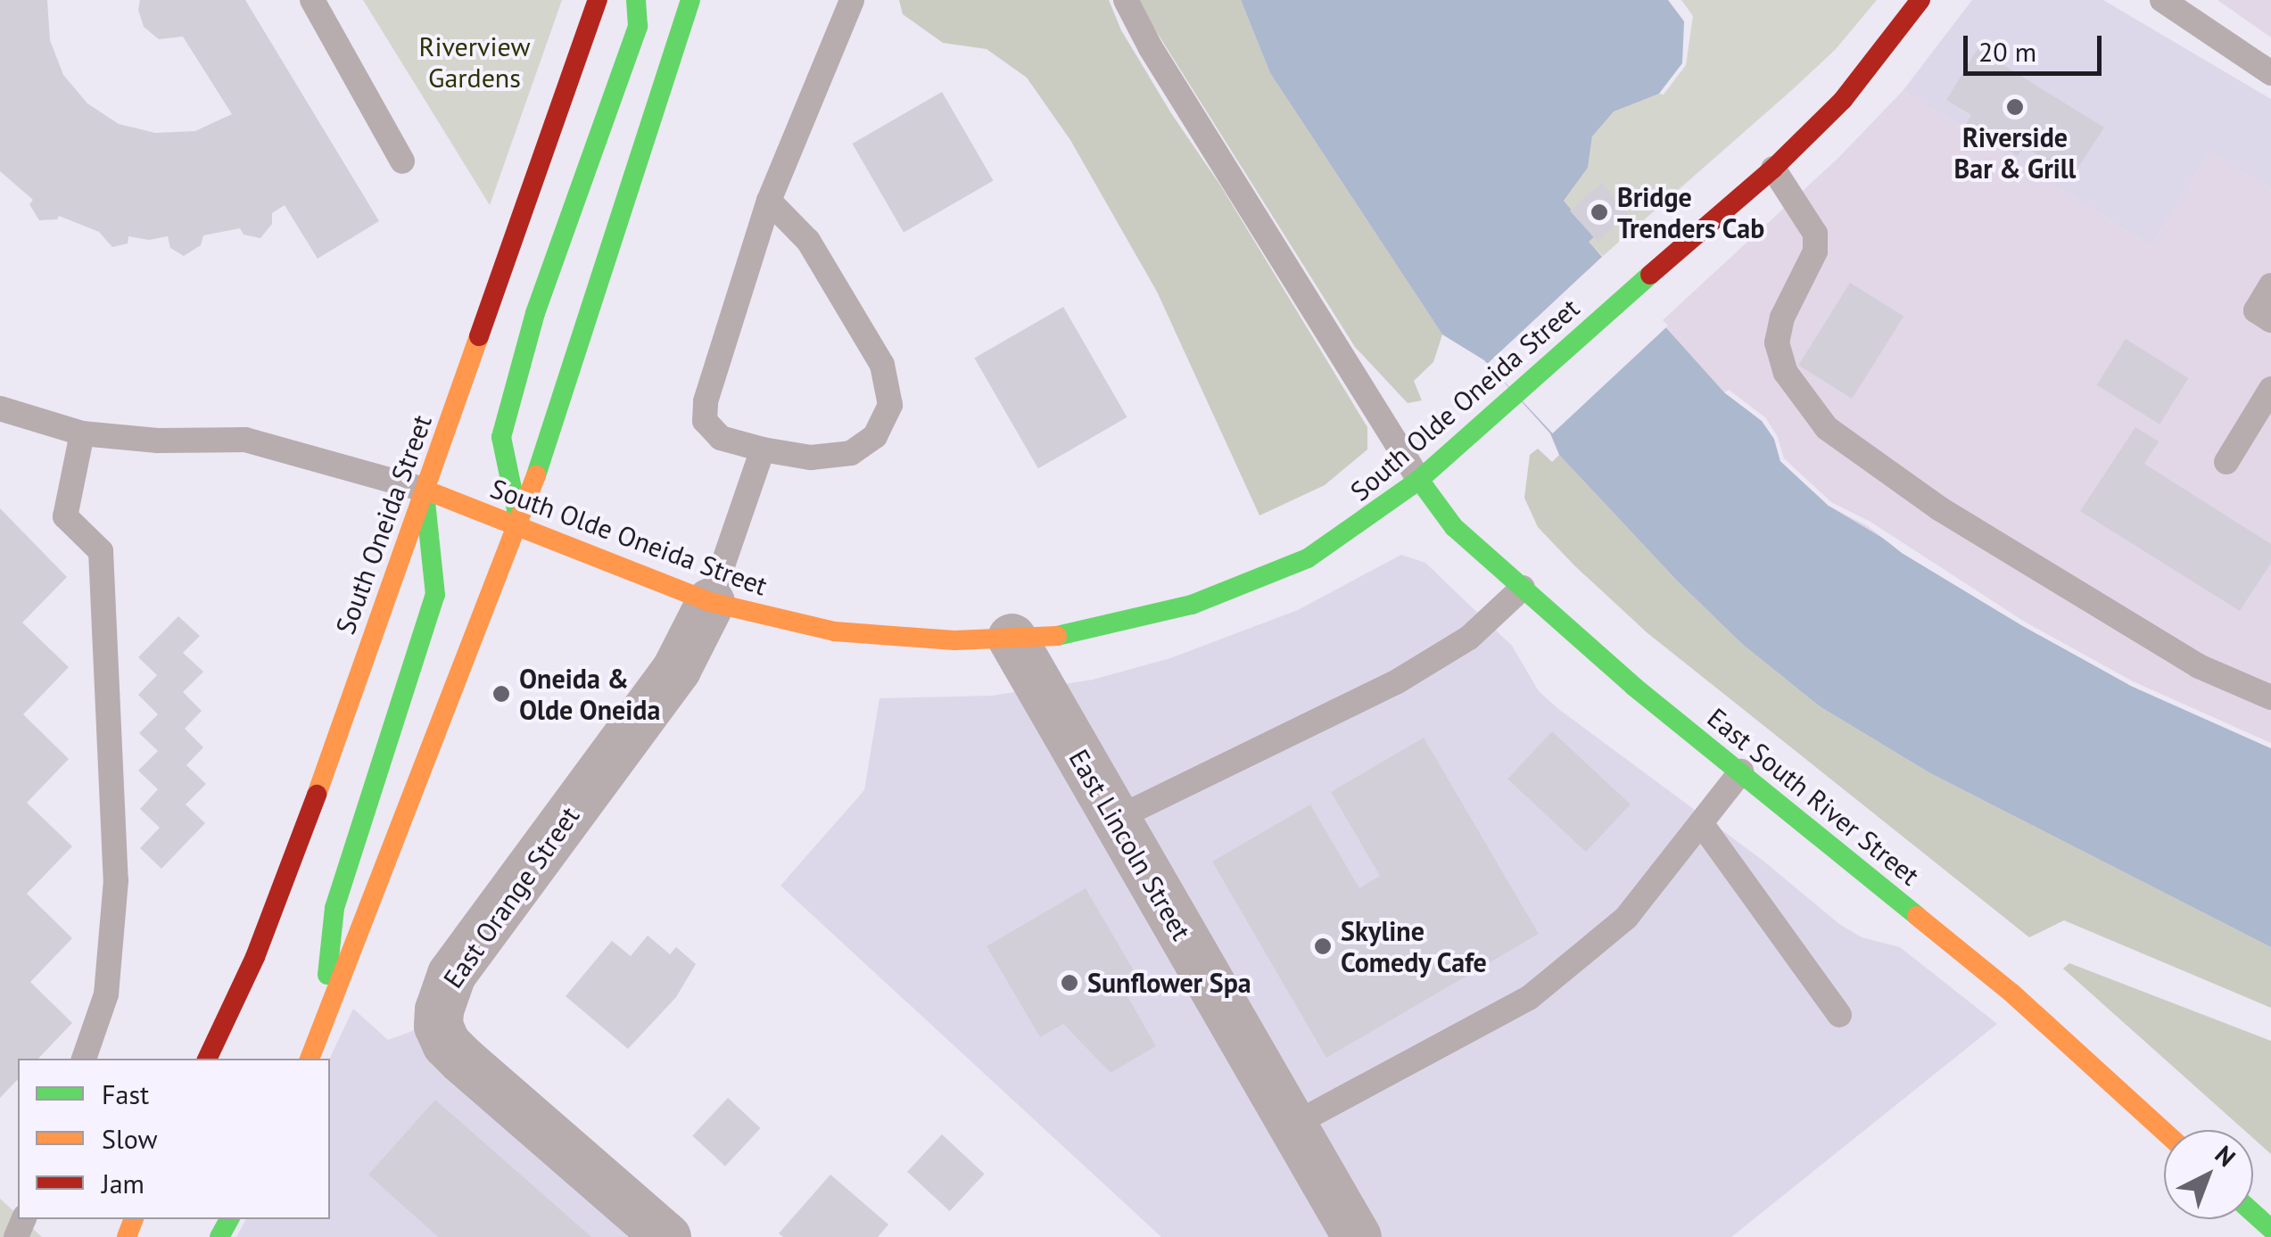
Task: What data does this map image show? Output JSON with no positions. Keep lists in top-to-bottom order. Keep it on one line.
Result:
{"streets":{"main road":["South Olde Oneida Street","South Oneida Street","East South River Street"],"street":["East Lincoln Street","East Orange Street"]},"crossings":[["South Olde Oneida Street","South Oneida Street"],["South Olde Oneida Street","East South River Street"],["South Olde Oneida Street","East Lincoln Street"],["South Olde Oneida Street","East Orange Street"]],"parks":["Riverview Gardens"],"places":["Riverside Bar & Grill","Bridge Trenders Cab","Oneida & Olde Oneida","Skyline Comedy Cafe","Sunflower Spa"],"legend":["Fast","Slow","Jam"],"scale_bar":"20 m","north":"top right"}
